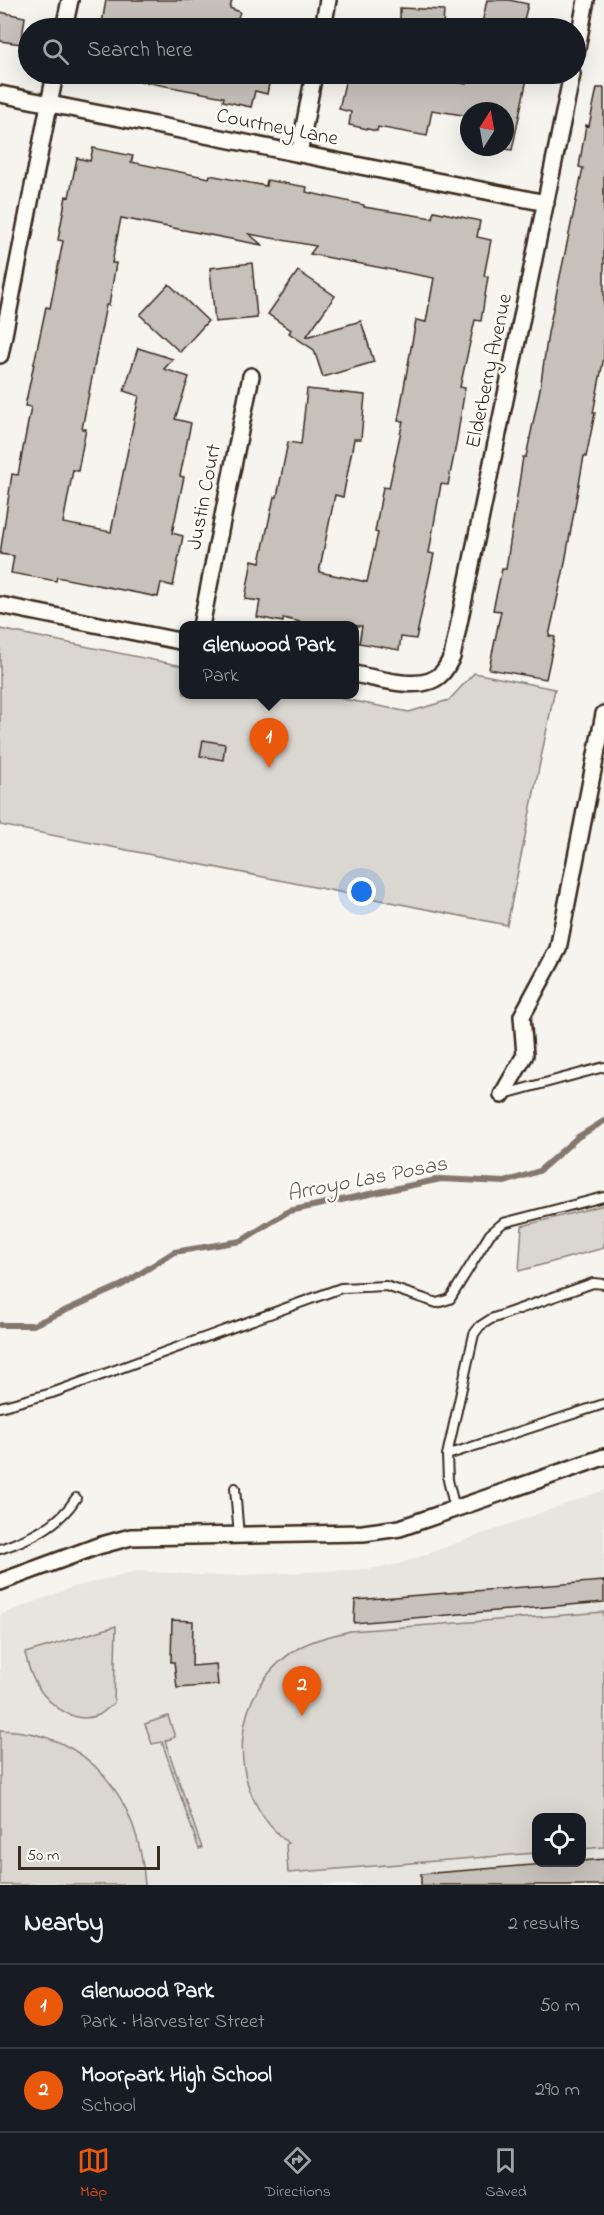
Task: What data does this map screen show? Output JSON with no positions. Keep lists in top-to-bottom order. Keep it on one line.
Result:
{"streets":{"street":["Courtney Lane","Elderberry Avenue","Justin Court"]},"crossings":[["Courtney Lane","Elderberry Avenue"]],"water":["Arroyo Las Posas"],"scale_bar":"50 m","north":"top","page":{"search":"Search here","popup":["Glenwood Park","Park"],"pins":["1","2"],"scale":"50 m","heading":["Nearby","2 results"],"list":[{"mark":"1","name":"Glenwood Park","note":"Park · Harvester Street","value":"50 m"},{"mark":"2","name":"Moorpark High School","note":"School","value":"290 m"}],"nav":["Map","Directions","Saved"]}}
